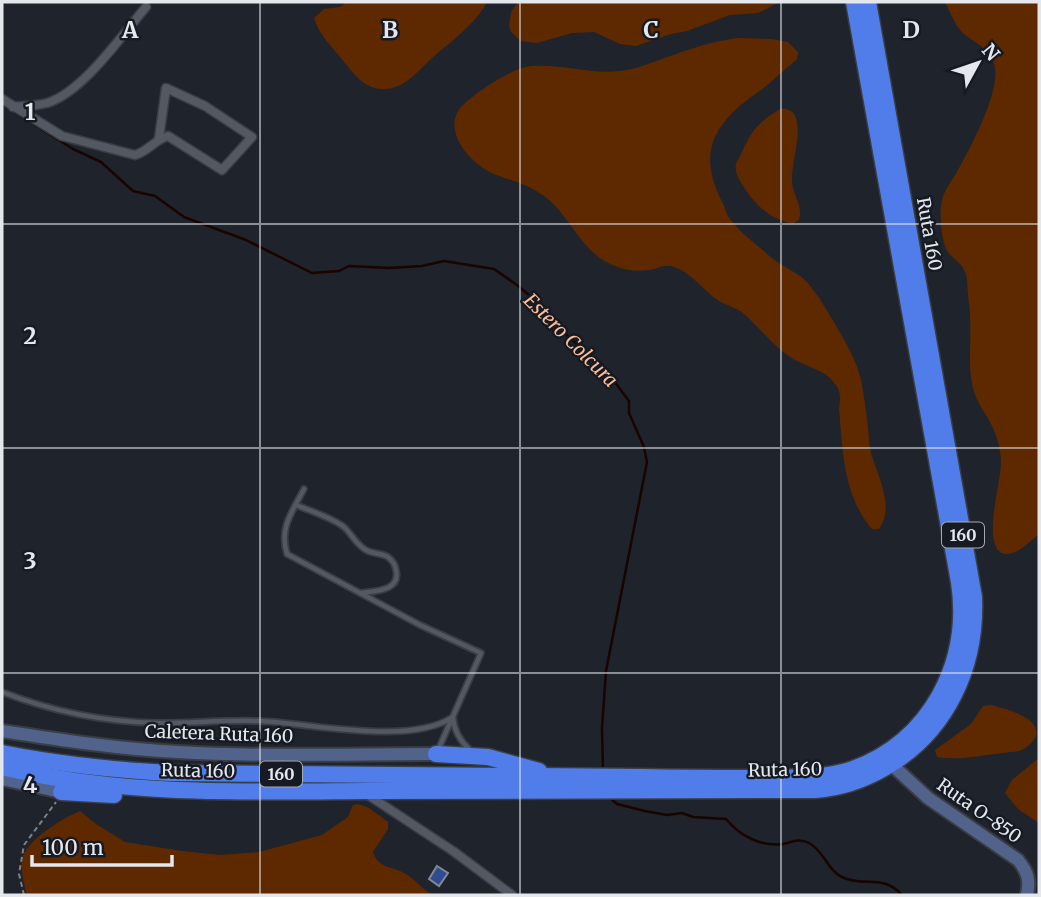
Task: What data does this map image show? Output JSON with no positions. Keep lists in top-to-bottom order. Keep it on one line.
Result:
{"streets":{"highway":["Ruta 160","160"],"street":["Caletera Ruta 160","Ruta O-850"]},"crossings":[["Ruta 160","Ruta O-850"]],"water":["Estero Colcura"],"scale_bar":"100 m","north":"top right","grid":{"columns":["A","B","C","D"],"rows":["1","2","3","4"]}}
